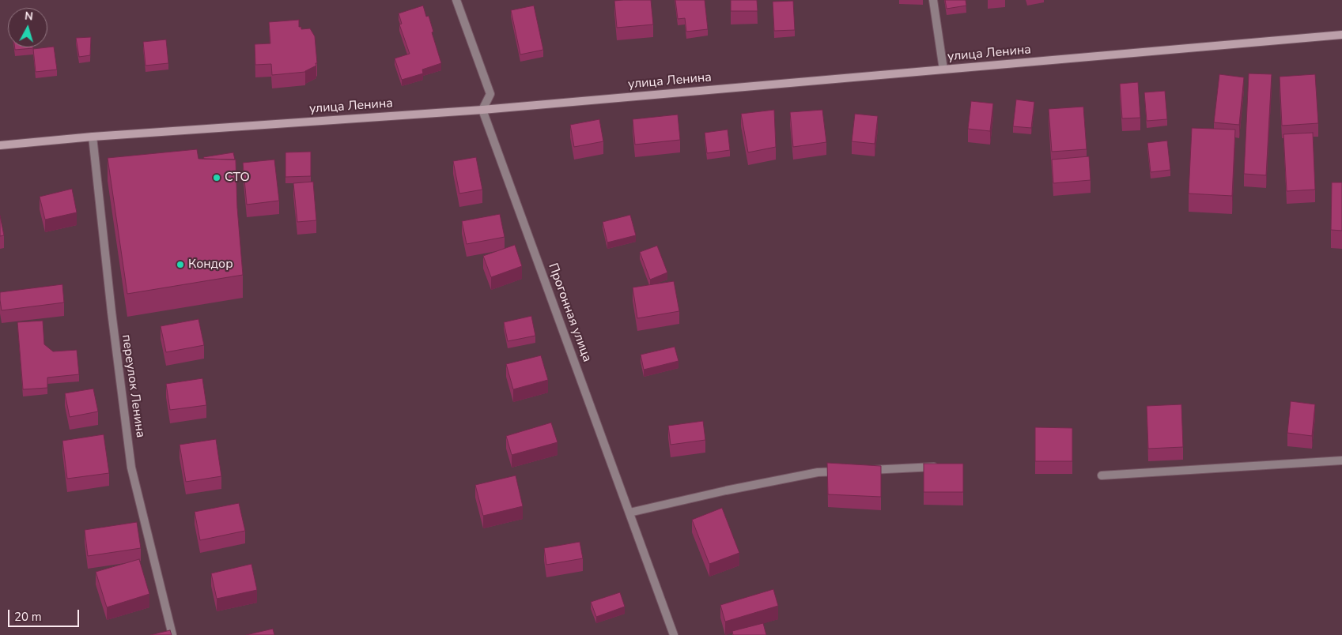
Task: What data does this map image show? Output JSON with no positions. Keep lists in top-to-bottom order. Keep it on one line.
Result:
{"streets":{"street":["улица Ленина","Прогонная улица","переулок Ленина"]},"crossings":[["улица Ленина","Прогонная улица"],["улица Ленина","переулок Ленина"]],"places":["СТО","Кондор"],"scale_bar":"20 m","north":"top"}
